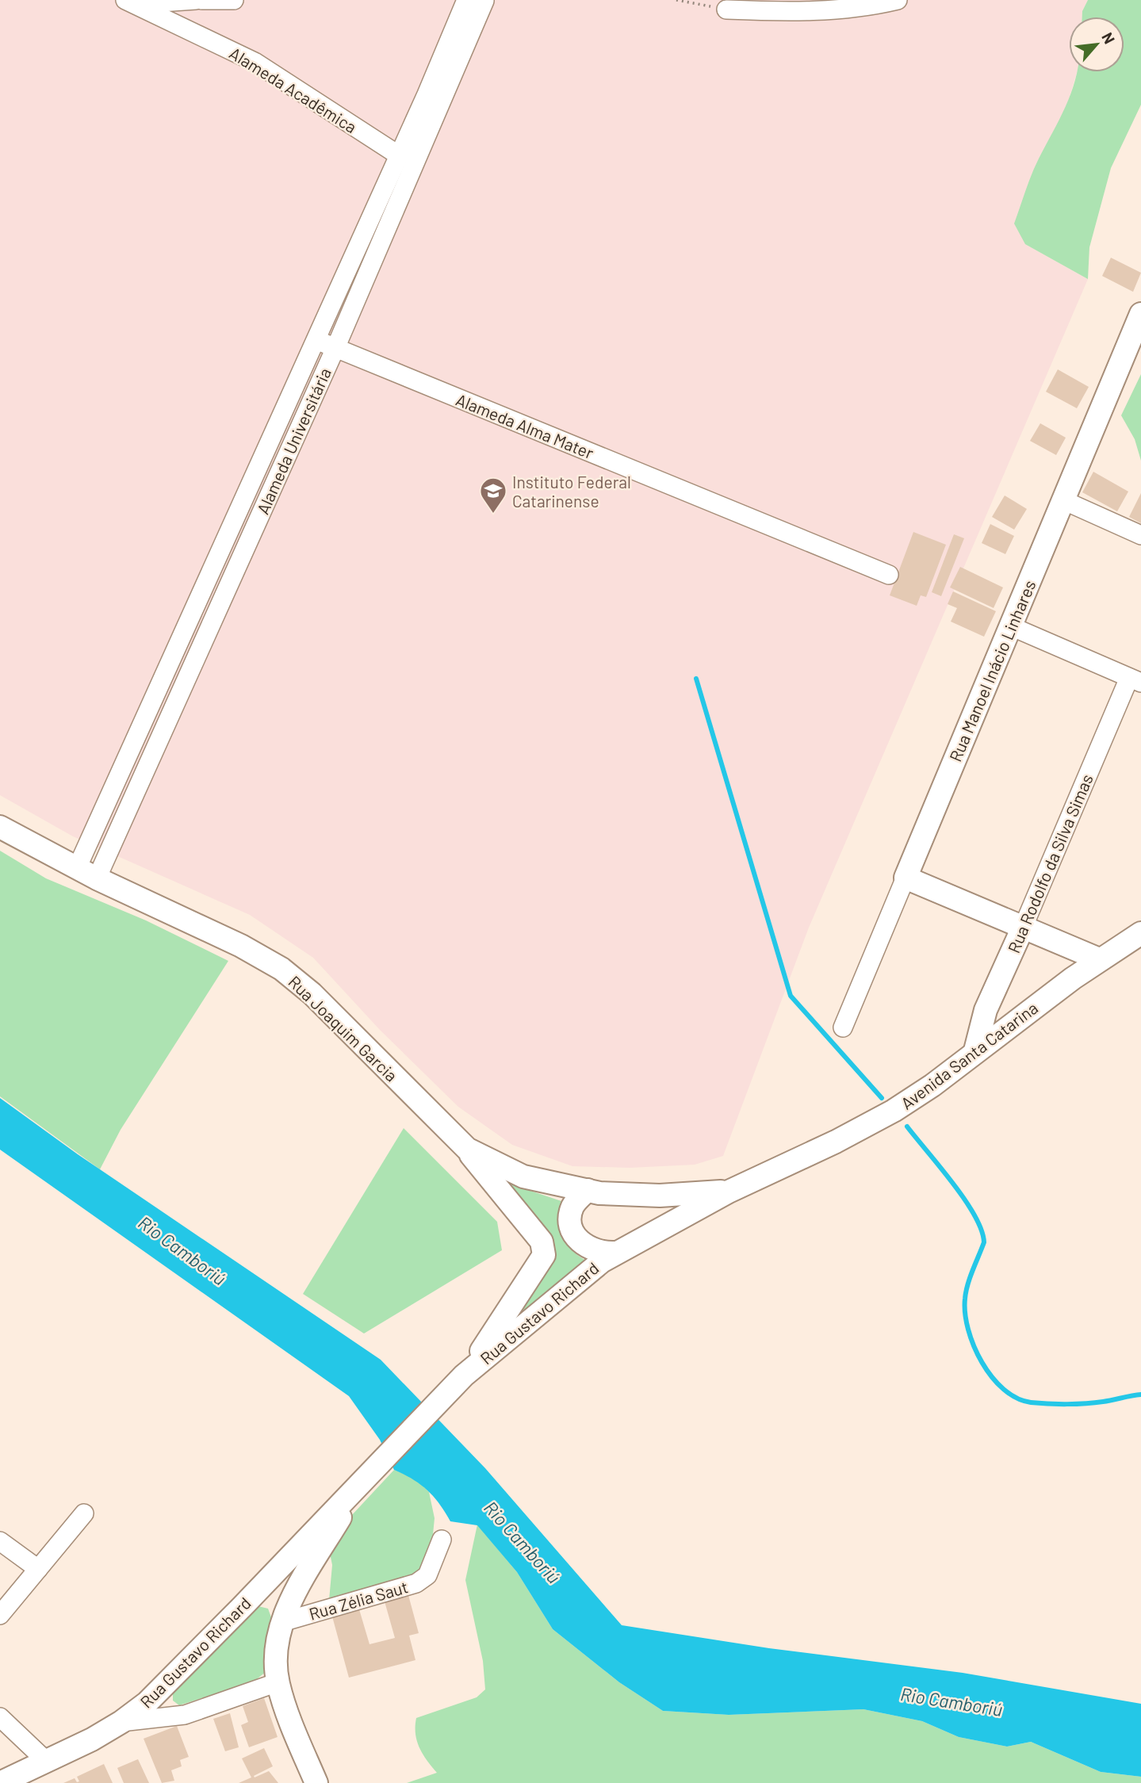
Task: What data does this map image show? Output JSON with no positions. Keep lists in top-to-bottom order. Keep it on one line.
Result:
{"streets":{"main road":["Rua Manoel Inácio Linhares","Rua Rodolfo da Silva Simas","Rua Joaquim Garcia","Avenida Santa Catarina","Rua Gustavo Richard"],"street":["Alameda Acadêmica","Alameda Alma Mater","Alameda Universitária","Rua Zélia Saut"]},"crossings":[["Alameda Acadêmica","Alameda Universitária"],["Alameda Alma Mater","Alameda Universitária"],["Alameda Universitária","Rua Joaquim Garcia"],["Rua Rodolfo da Silva Simas","Avenida Santa Catarina"],["Rua Joaquim Garcia","Avenida Santa Catarina"],["Rua Joaquim Garcia","Rua Gustavo Richard"],["Avenida Santa Catarina","Rua Gustavo Richard"],["Rua Gustavo Richard","Rua Zélia Saut"]],"water":["Rio Camboriú"],"places":{"school or university":["Instituto Federal Catarinense"]},"north":"top right"}
